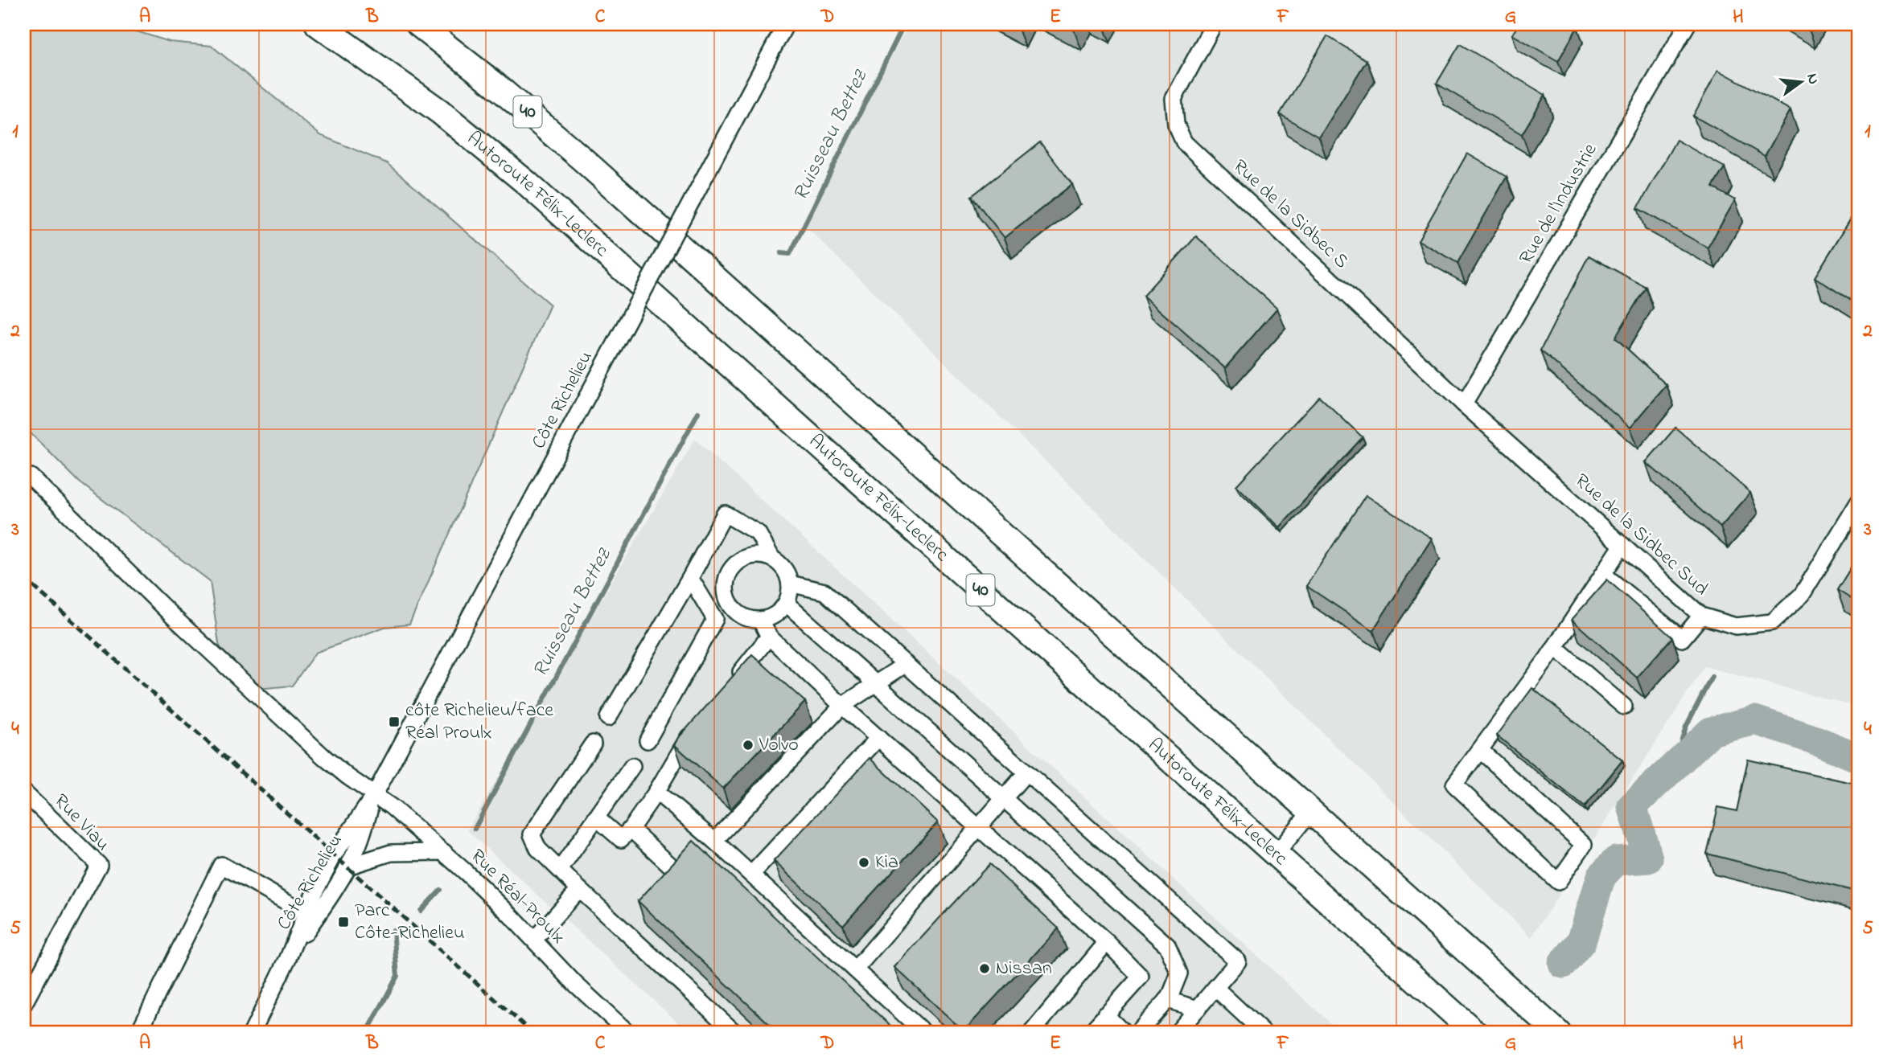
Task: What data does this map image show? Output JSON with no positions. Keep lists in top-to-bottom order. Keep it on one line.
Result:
{"streets":{"highway":["40","Autoroute Félix-Leclerc"],"street":["Rue de l'Industrie","Rue de la Sidbec S","Côte Richelieu","Rue de la Sidbec Sud","Rue Viau","Rue Réal-Proulx"]},"crossings":[["Rue de l'Industrie","Rue de la Sidbec S"],["Rue de l'Industrie","Rue de la Sidbec Sud"],["Rue de la Sidbec S","Rue de la Sidbec Sud"],["Côte Richelieu","Rue Réal-Proulx"]],"water":["Ruisseau Bettez"],"places":{"transit":["côte Richelieu/face Réal Proulx","Parc Côte-Richelieu"],"other":["Volvo","Kia","Nissan"]},"north":"right","grid":{"columns":["A","B","C","D","E","F","G","H"],"rows":["1","2","3","4","5"]}}
